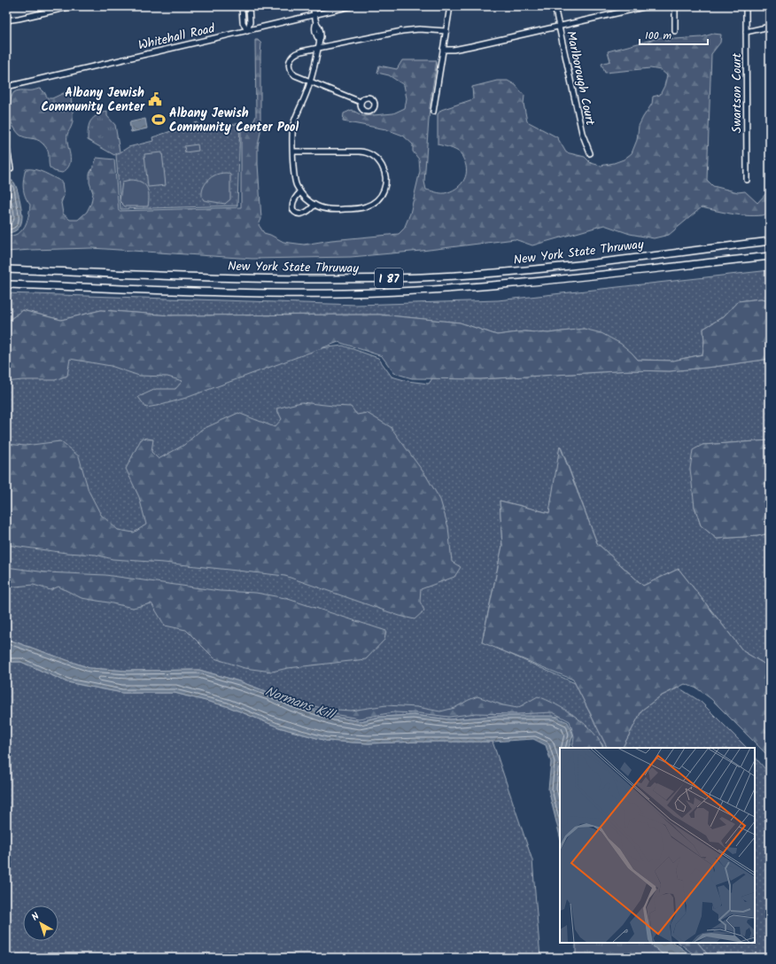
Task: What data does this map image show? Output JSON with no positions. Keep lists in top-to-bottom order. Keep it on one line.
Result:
{"streets":{"highway":["New York State Thruway","I 87"],"street":["Whitehall Road","Marlborough Court","Swartson Court"]},"water":["Normans Kill"],"places":{"public building":["Albany Jewish Community Center"],"sports":["Albany Jewish Community Center Pool"]},"scale_bar":"100 m","north":"top left"}
